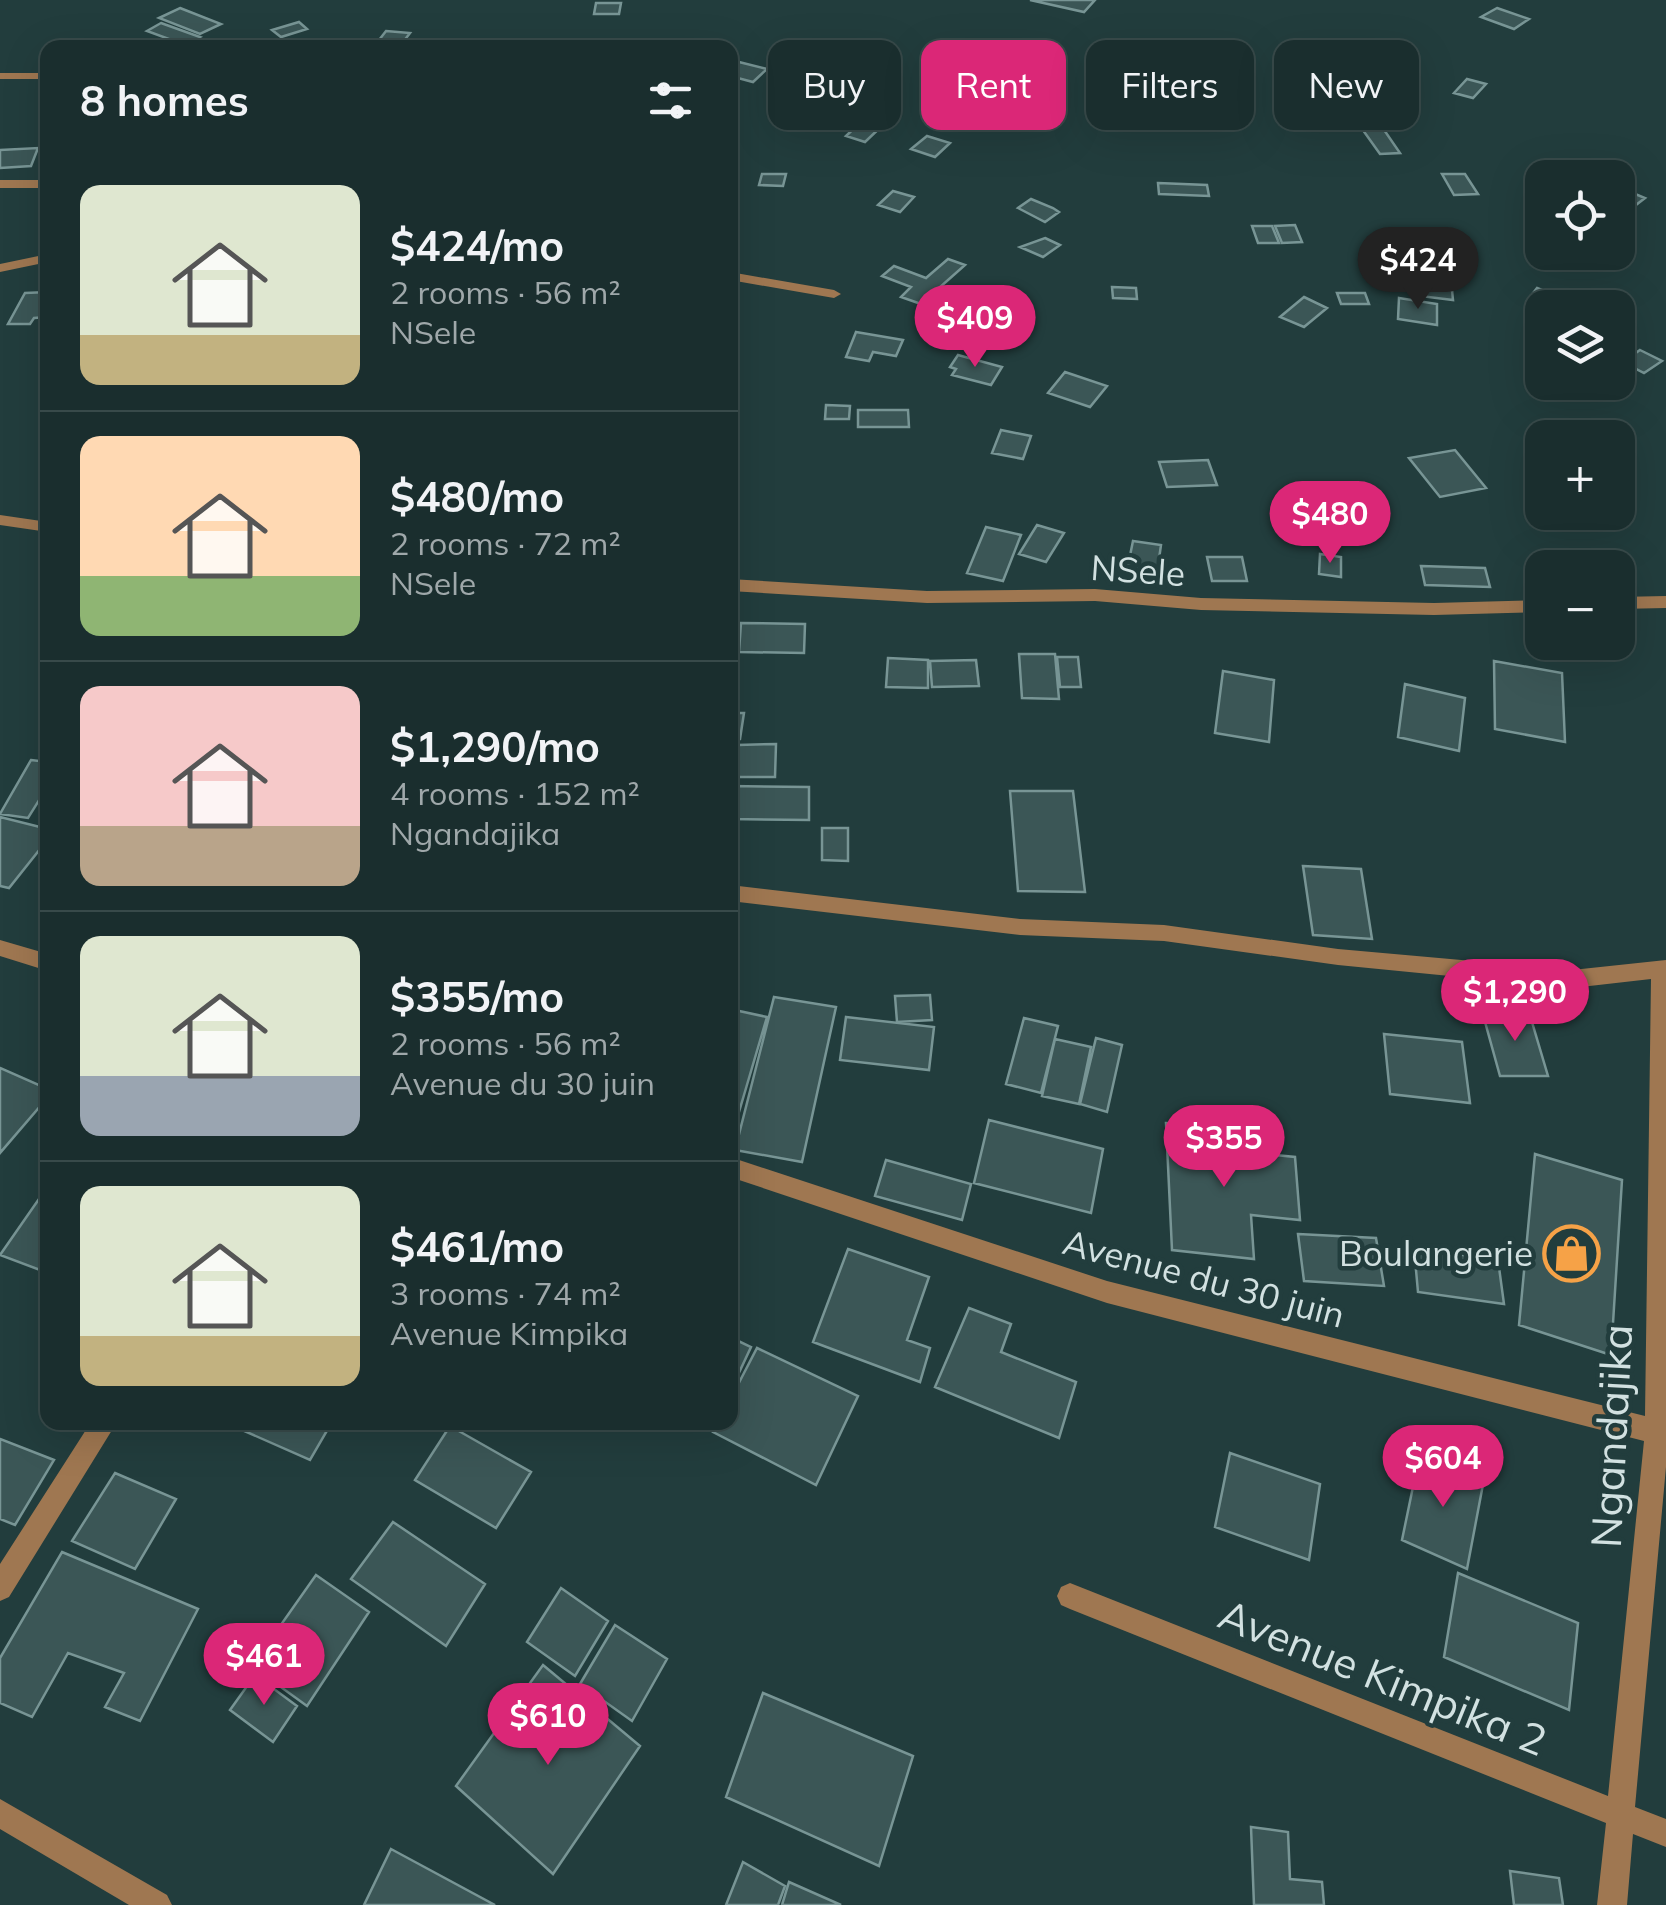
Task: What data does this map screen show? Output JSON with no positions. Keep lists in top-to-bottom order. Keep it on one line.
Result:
{"streets":{"street":["NSele","Avenue du 30 juin","Ngandajika","Avenue Kimpika 2"]},"crossings":[["Avenue du 30 juin","Ngandajika"],["Ngandajika","Avenue Kimpika 2"]],"places":{"shop":["Boulangerie"]},"page":{"chip":["Buy","Rent","Filters","New"],"heading":"8 homes","map_buttons":["+","−"],"list":[{"name":"$424/mo","note":"2 rooms · 56 m² · NSele"},{"name":"$480/mo","note":"2 rooms · 72 m² · NSele"},{"name":"$1,290/mo","note":"4 rooms · 152 m² · Ngandajika"},{"name":"$355/mo","note":"2 rooms · 56 m² · Avenue du 30 juin"},{"name":"$461/mo","note":"3 rooms · 74 m² · Avenue Kimpika"}],"price":["$424","$409","$480","$1,290","$355","$604","$461","$610"]}}
